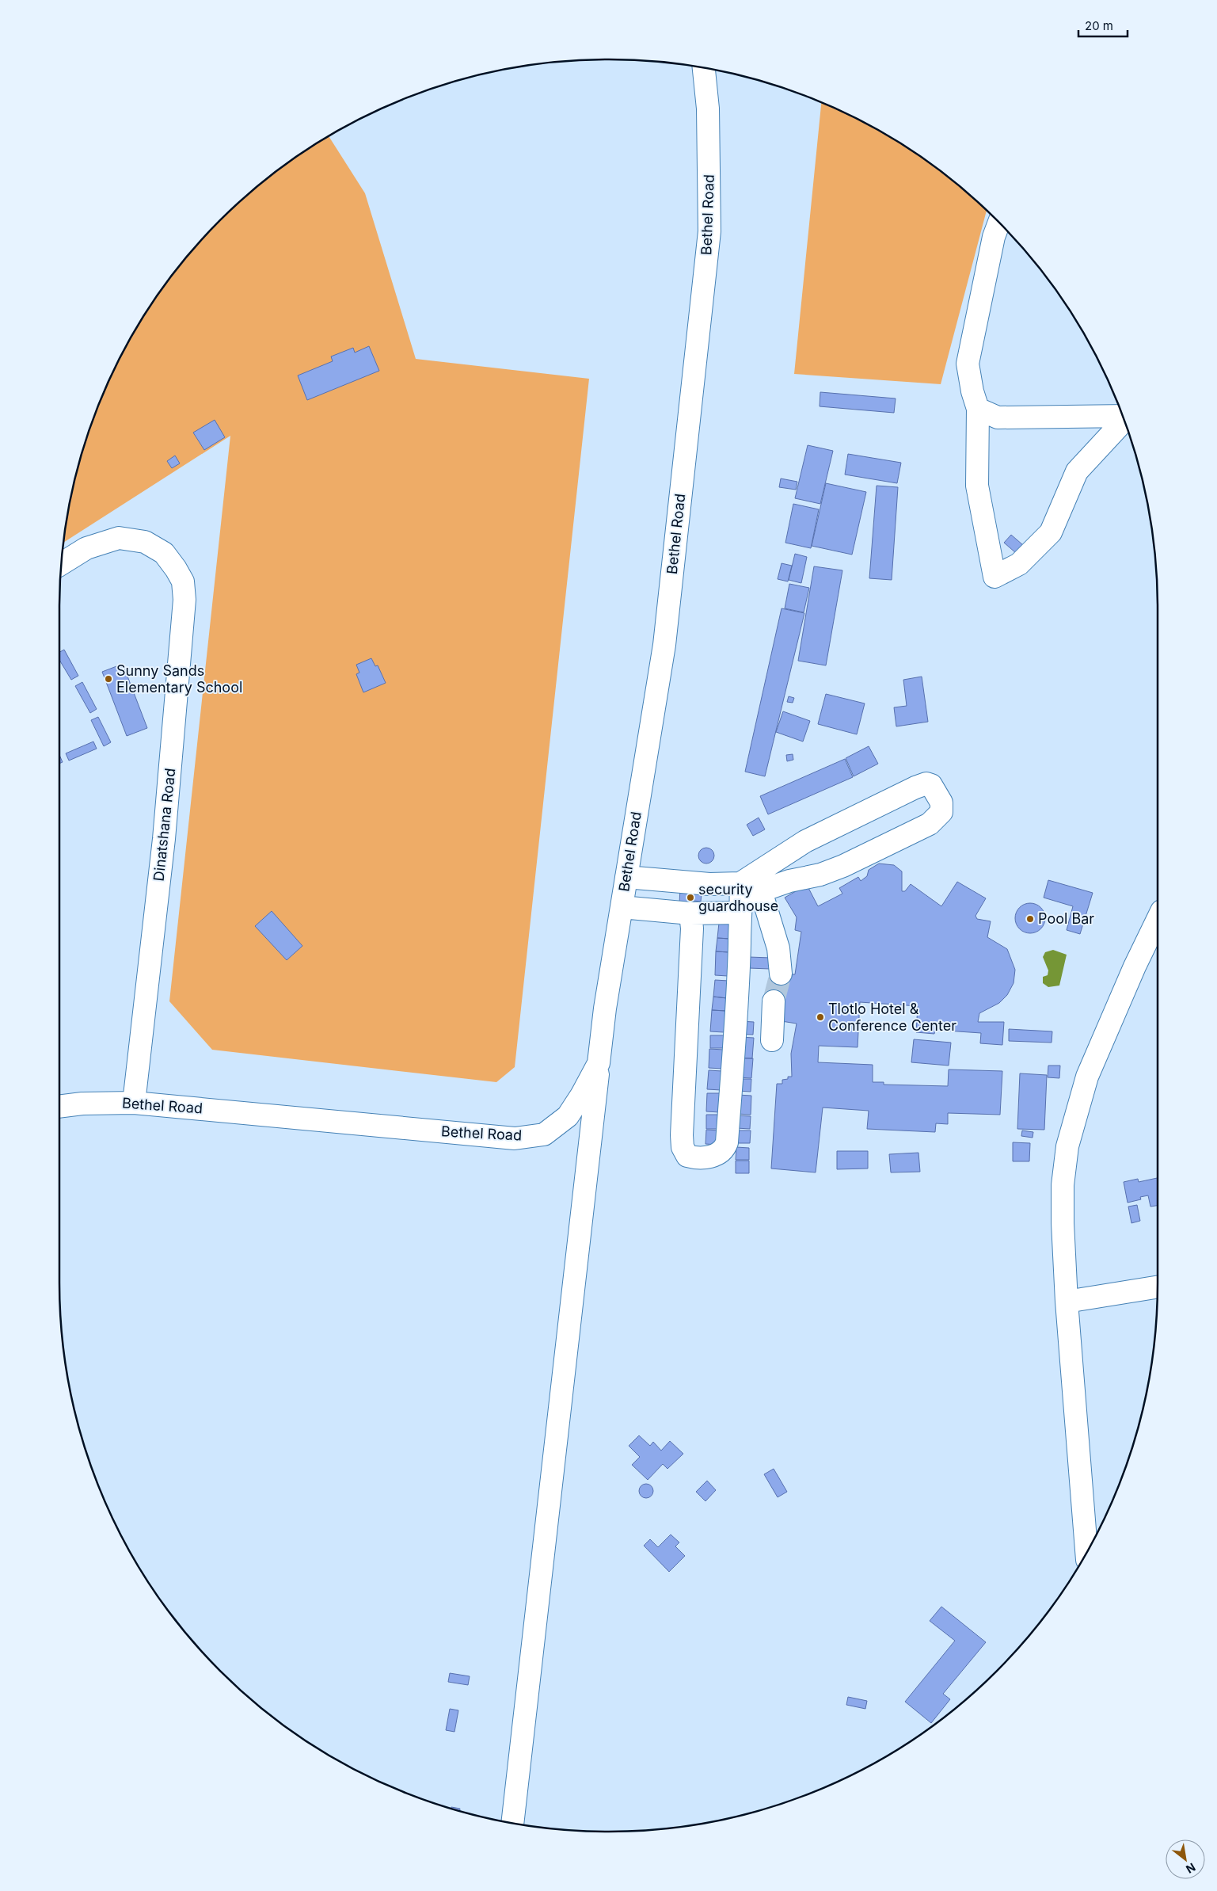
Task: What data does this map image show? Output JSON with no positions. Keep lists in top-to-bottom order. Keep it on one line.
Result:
{"streets":{"street":["Bethel Road","Dinatshana Road"]},"crossings":[["Bethel Road","Dinatshana Road"]],"places":["Sunny Sands Elementary School","security guardhouse","Pool Bar","Tlotlo Hotel & Conference Center"],"scale_bar":"20 m","north":"bottom right"}
